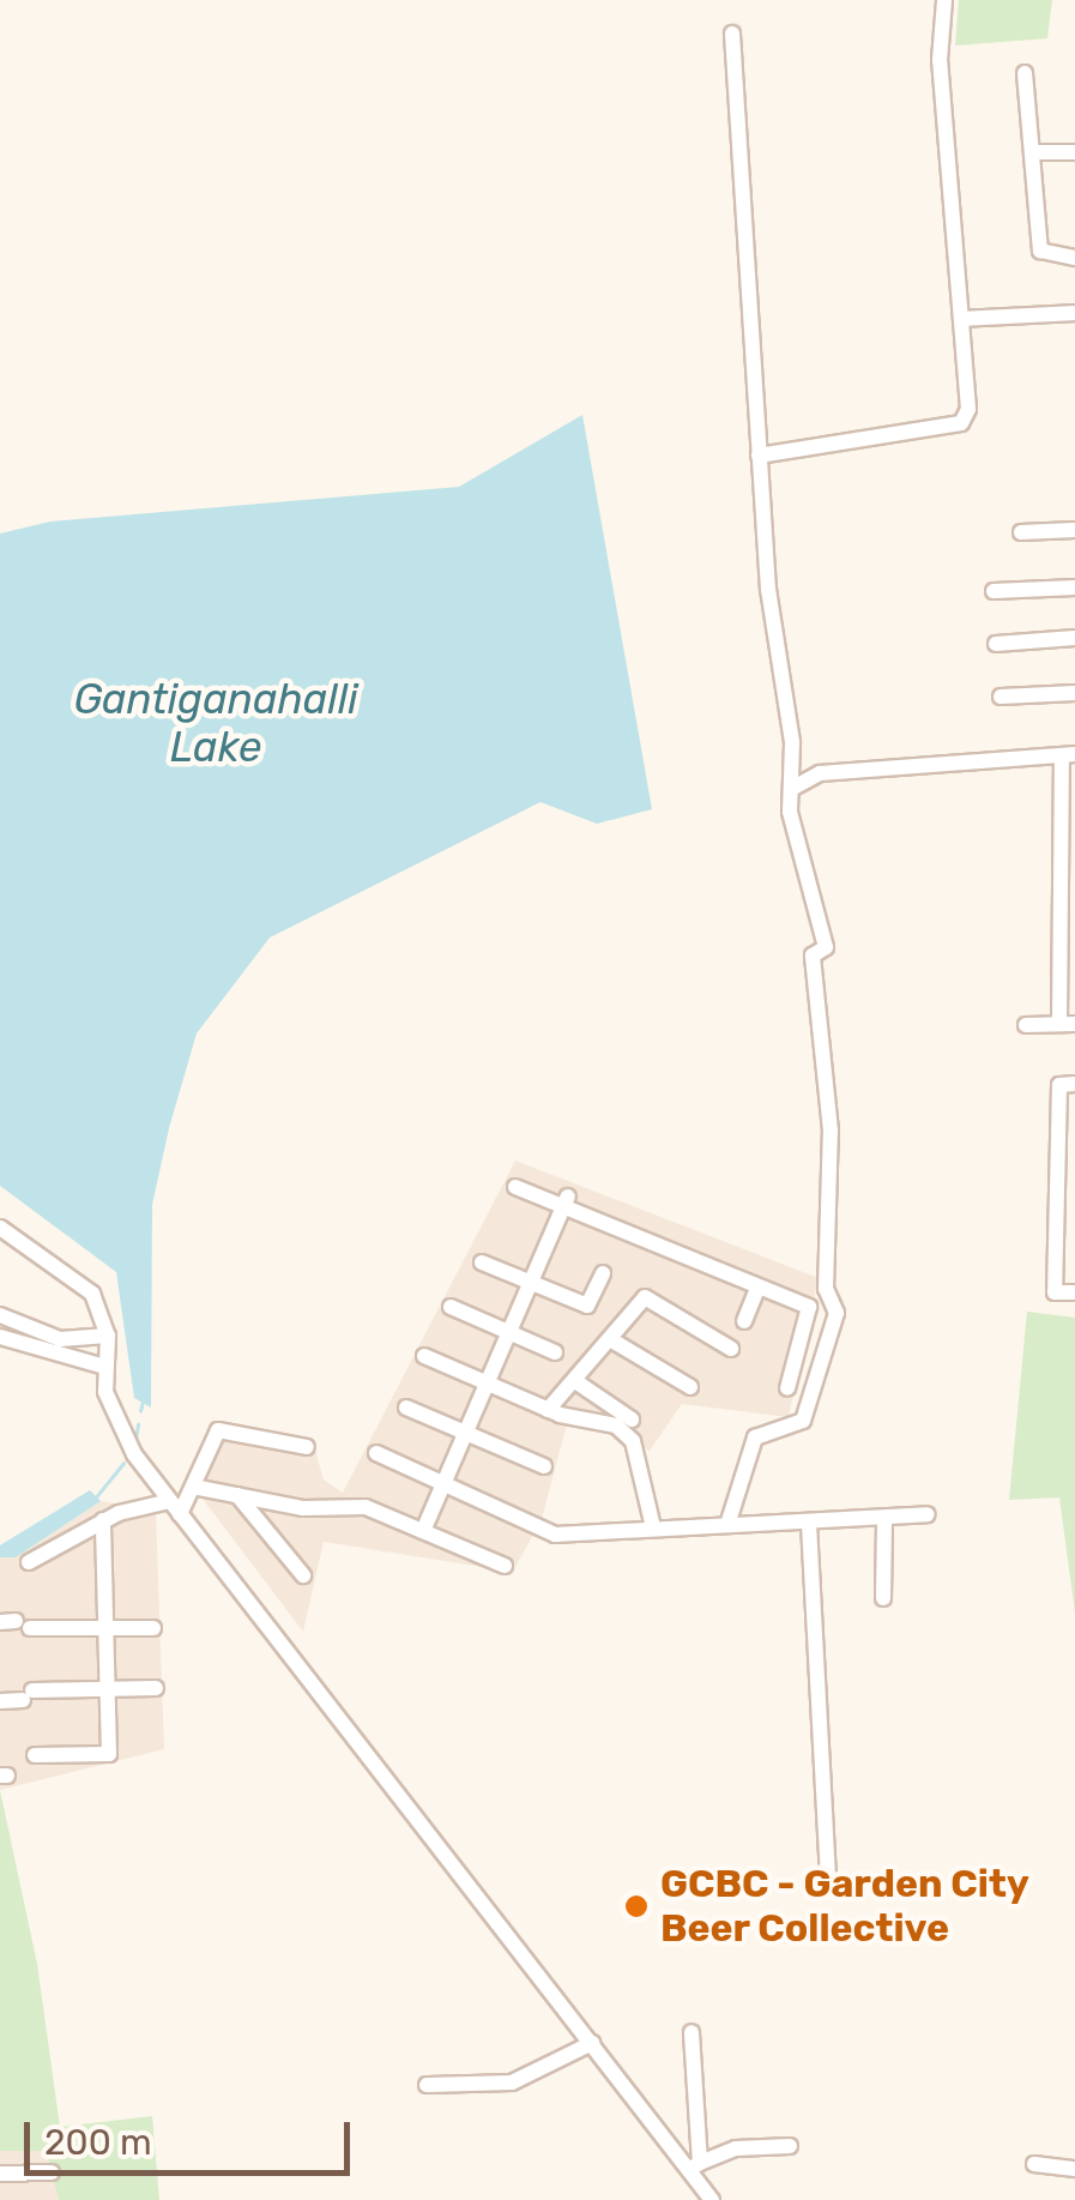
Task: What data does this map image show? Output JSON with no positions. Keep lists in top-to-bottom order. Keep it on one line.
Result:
{"water":["Gantiganahalli Lake"],"places":["GCBC - Garden City Beer Collective"],"scale_bar":"200 m"}
